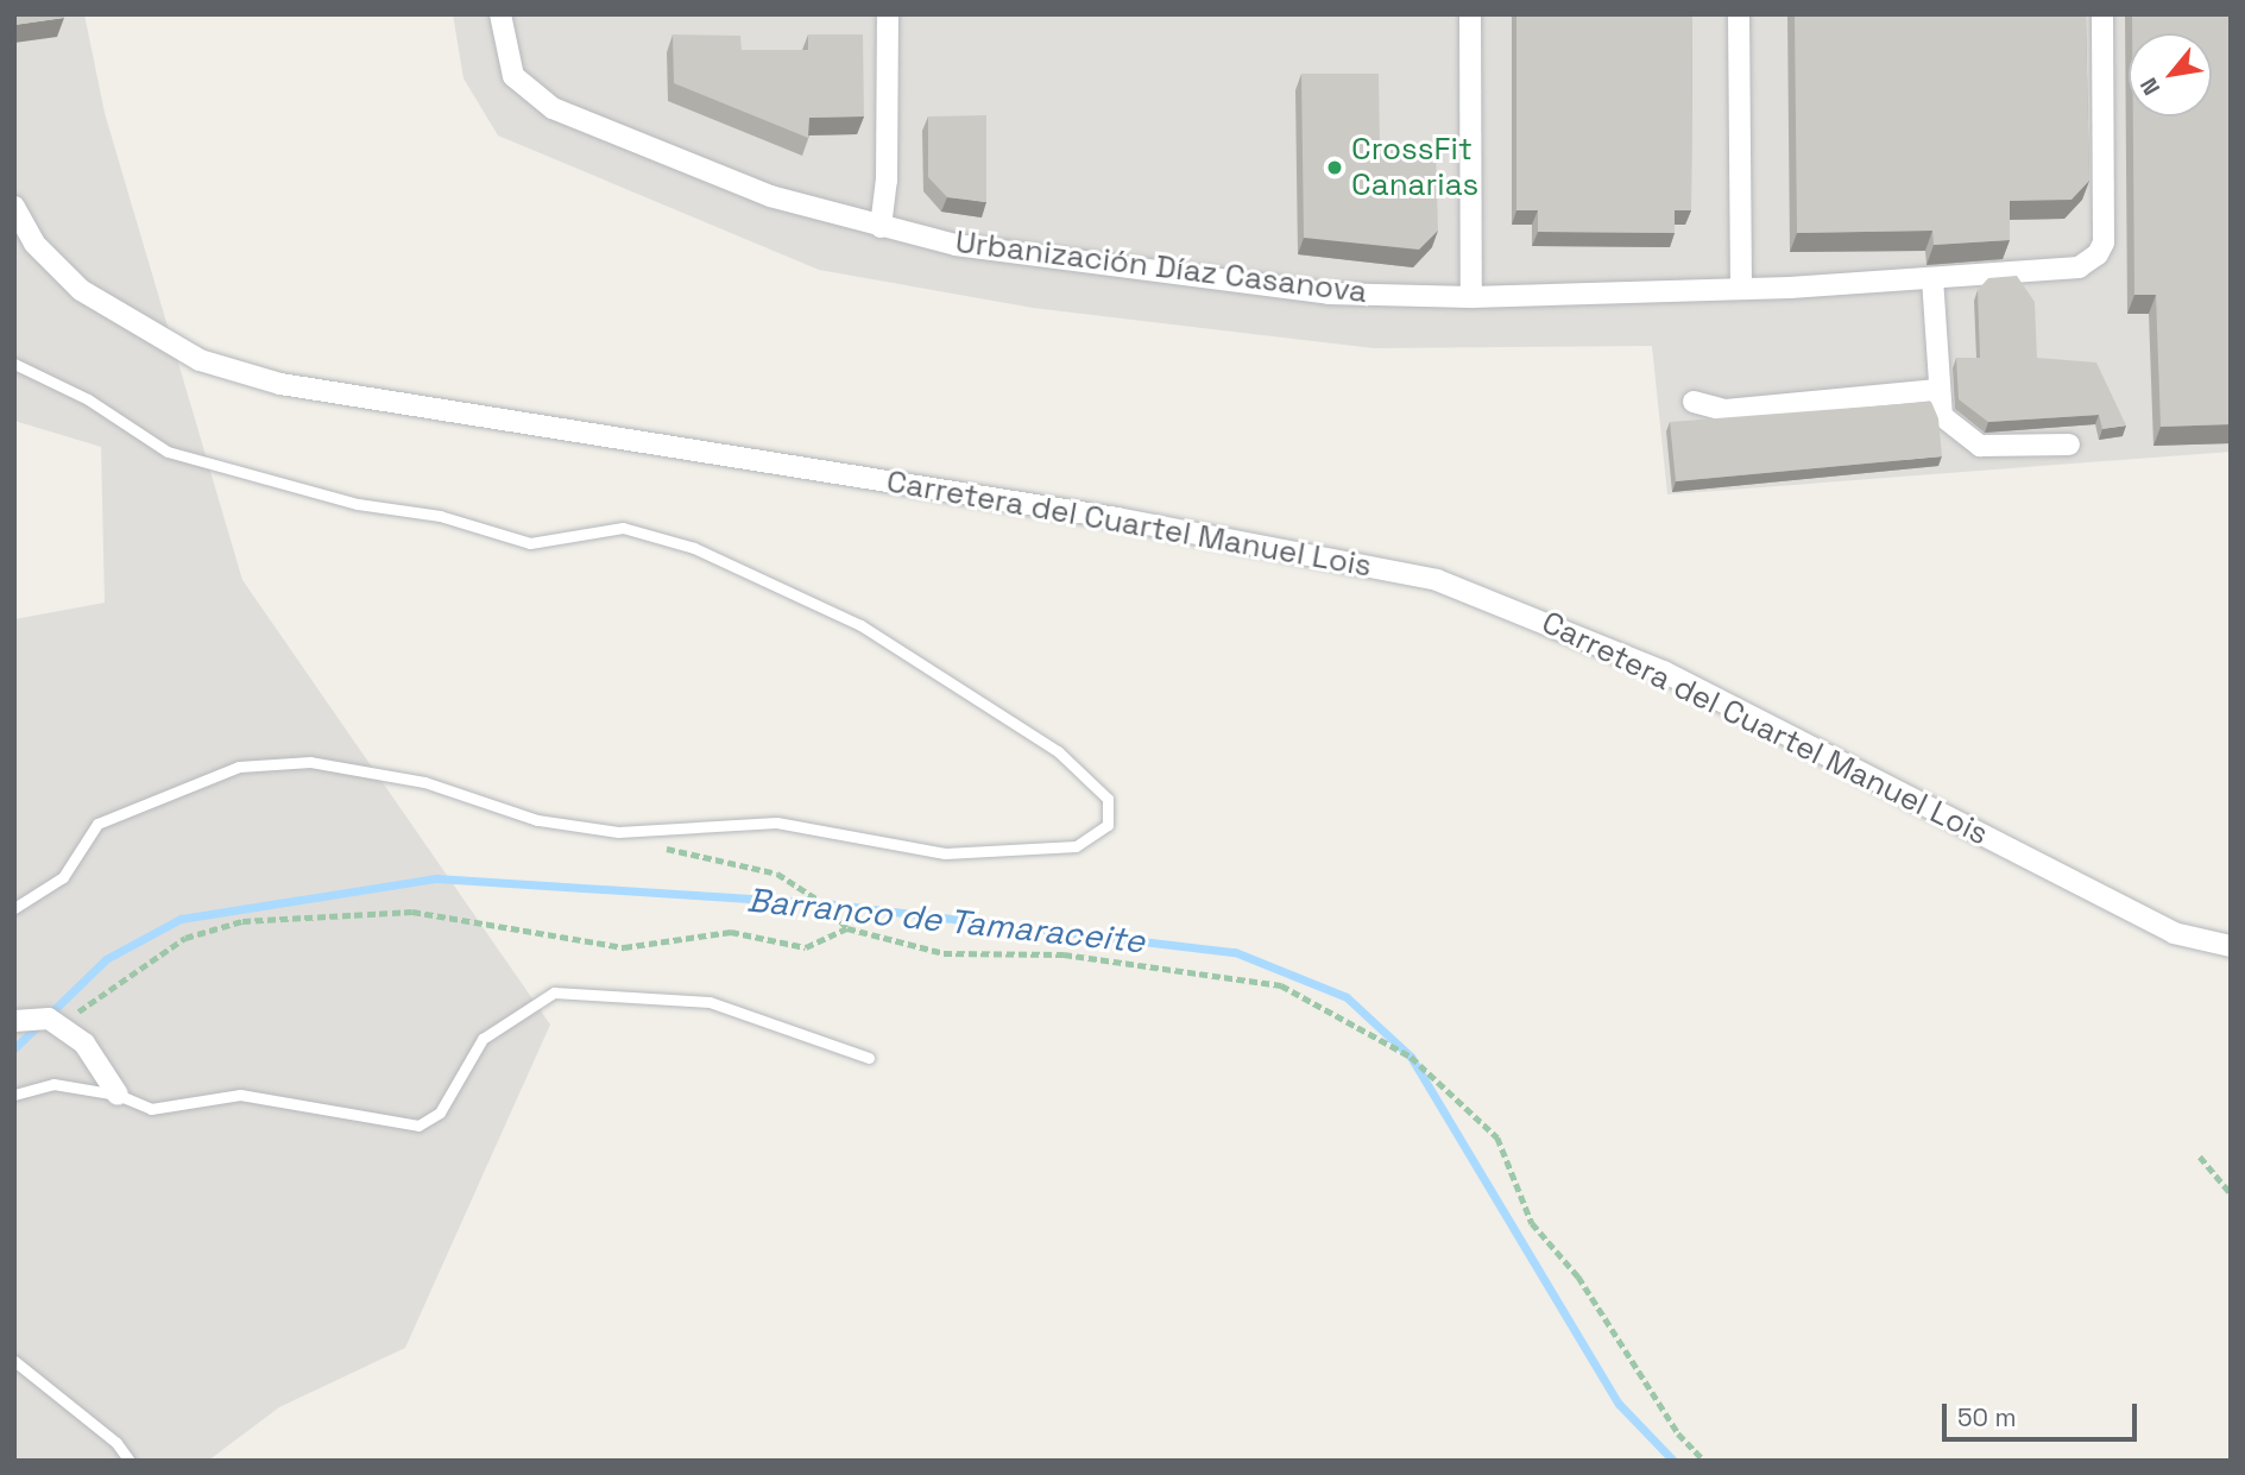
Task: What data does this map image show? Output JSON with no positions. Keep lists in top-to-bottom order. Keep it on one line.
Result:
{"streets":{"street":["Urbanización Díaz Casanova","Carretera del Cuartel Manuel Lois"]},"water":["Barranco de Tamaraceite"],"places":["CrossFit Canarias"],"scale_bar":"50 m","north":"bottom left"}
